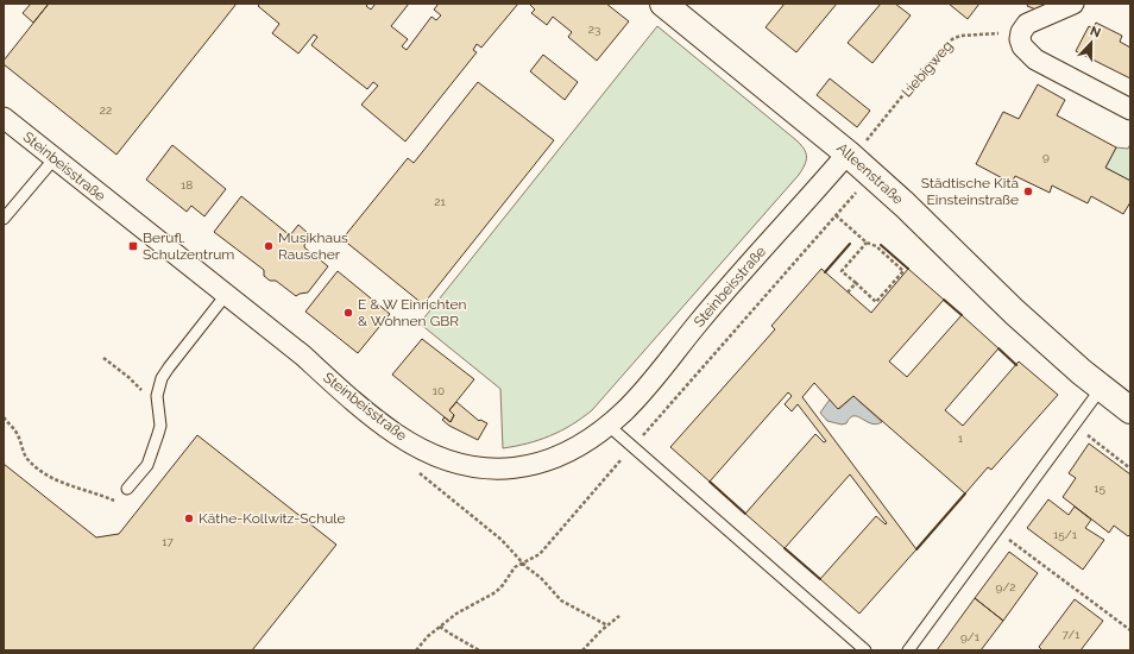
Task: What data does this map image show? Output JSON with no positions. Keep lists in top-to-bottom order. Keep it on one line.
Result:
{"streets":{"street":["Steinbeisstraße","Alleenstraße"],"path":["Liebigweg"]},"crossings":[["Steinbeisstraße","Alleenstraße"]],"places":{"other":["Städtische Kita Einsteinstraße","Musikhaus Rauscher","E & W Einrichten & Wohnen GBR","Käthe-Kollwitz-Schule"],"transit":["Berufl. Schulzentrum"]},"house_numbers":["23","22","9","18","21","10","1","15","15/1","17","9/2","7/1","9/1"],"north":"top"}
